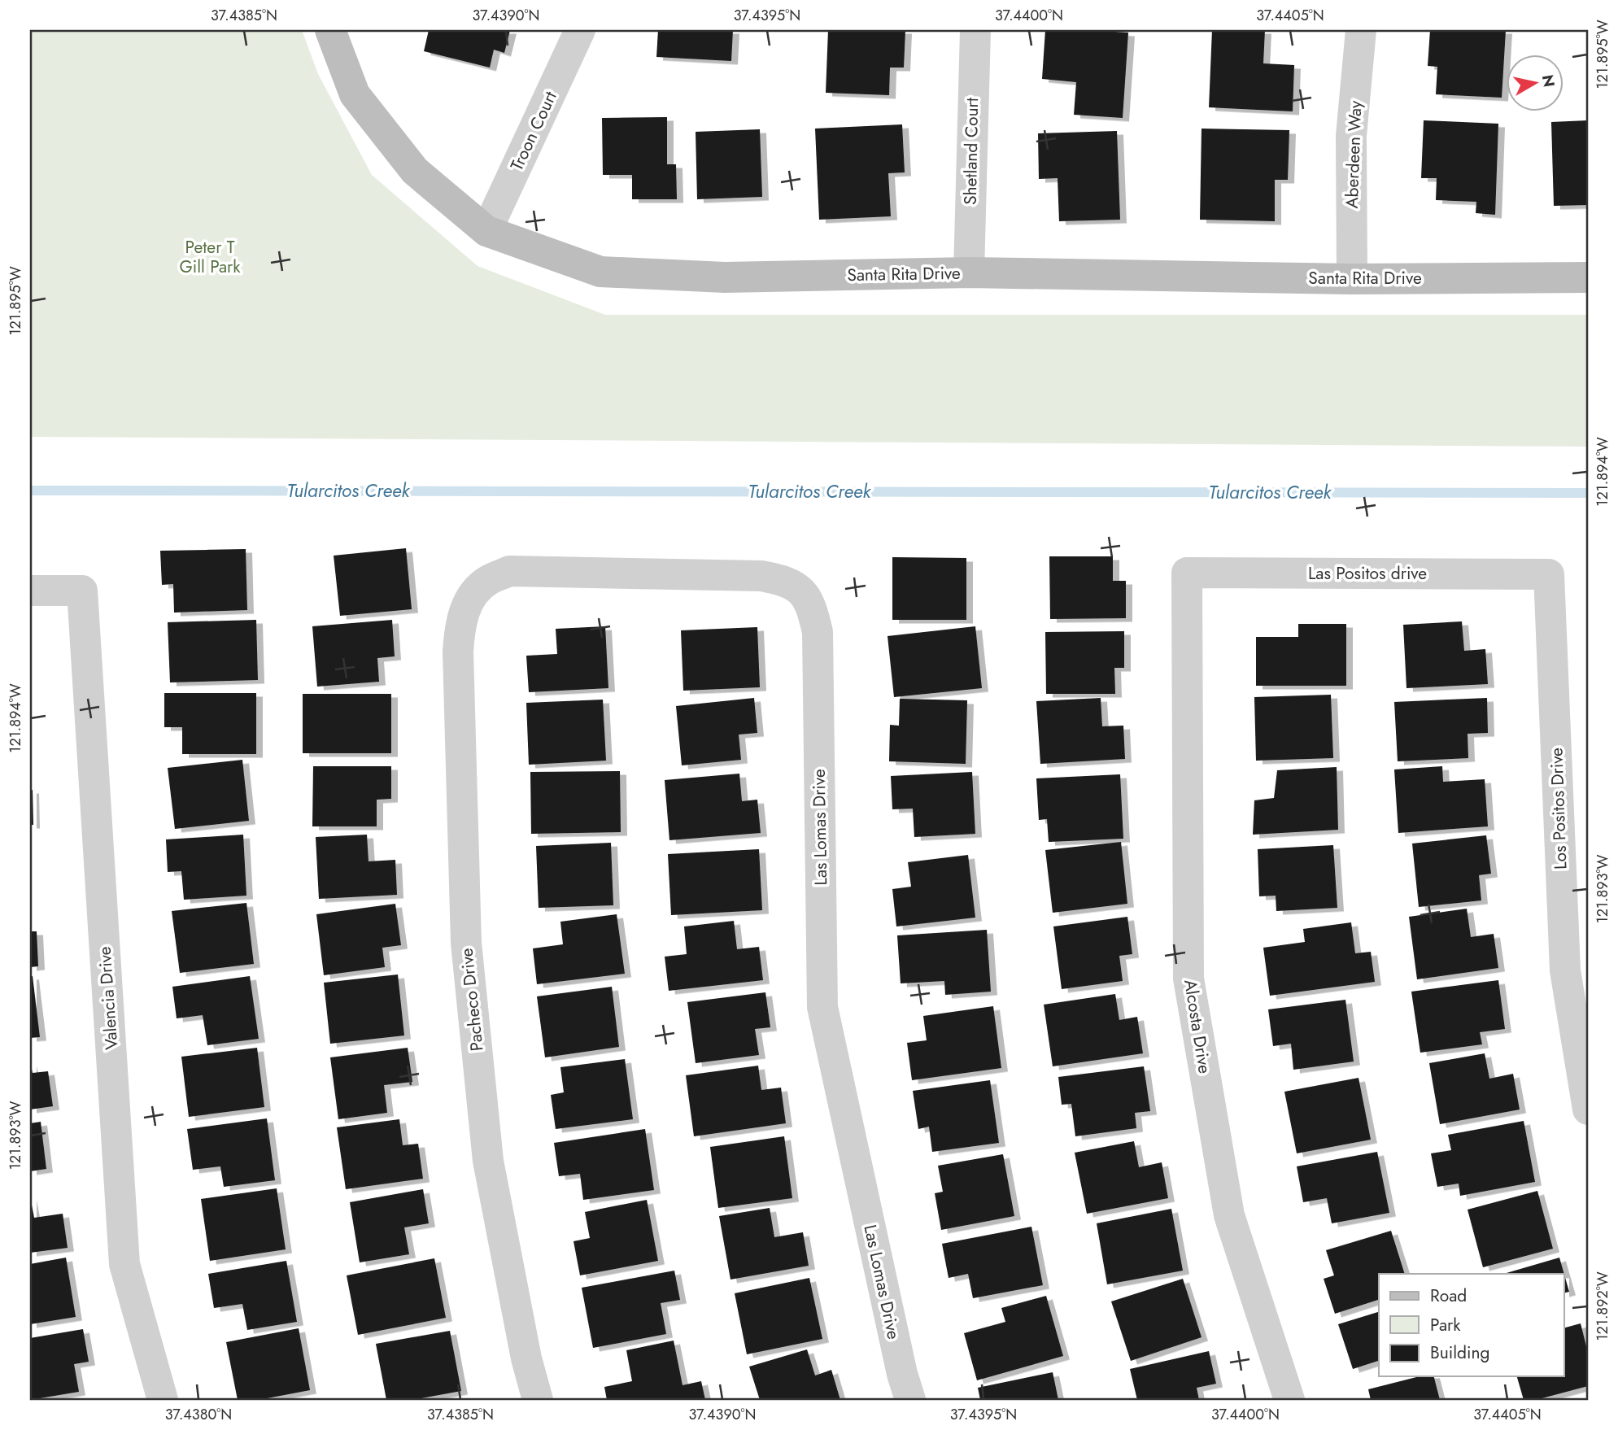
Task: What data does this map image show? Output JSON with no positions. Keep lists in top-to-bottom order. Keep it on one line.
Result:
{"streets":{"street":["Troon Court","Shetland Court","Aberdeen Way","Santa Rita Drive","Las Positos drive","Los Positos Drive","Las Lomas Drive","Valencia Drive","Pacheco Drive","Alcosta Drive"]},"crossings":[["Troon Court","Santa Rita Drive"],["Shetland Court","Santa Rita Drive"],["Aberdeen Way","Santa Rita Drive"],["Las Positos drive","Los Positos Drive"],["Las Positos drive","Alcosta Drive"],["Las Lomas Drive","Pacheco Drive"]],"water":["Tularcitos Creek"],"parks":["Peter T Gill Park"],"legend":["Road","Park","Building"],"north":"right","coordinates":["37.4385°N","37.4390°N","37.4395°N","37.4400°N","37.4405°N","121.895°W","121.894°W","121.893°W","121.892°W","37.4380°N"]}
